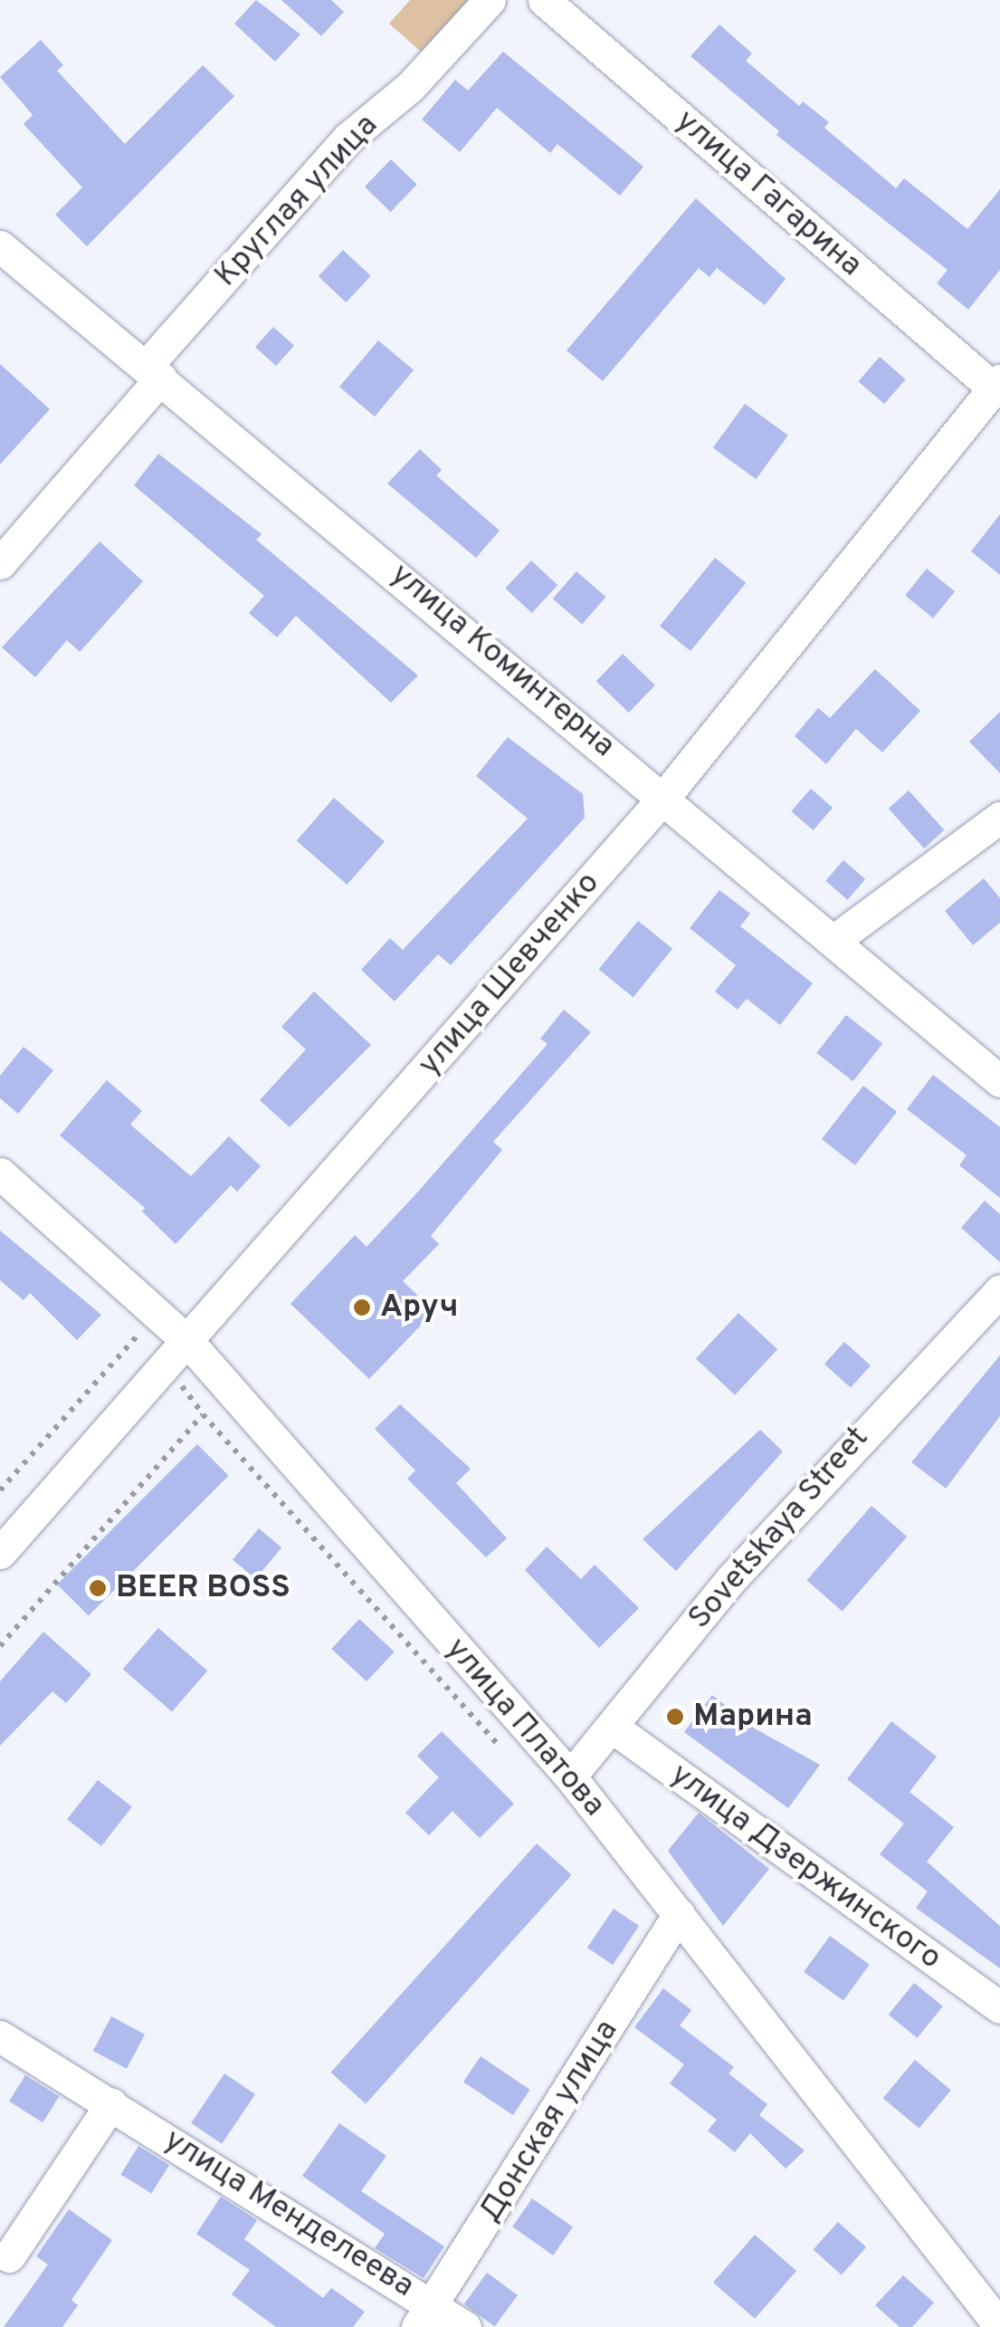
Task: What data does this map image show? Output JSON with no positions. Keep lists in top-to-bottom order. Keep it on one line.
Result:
{"streets":{"street":["улица Гагарина","Круглая улица","улица Коминтерна","улица Шевченко","Sovetskaya Street","улица Платова","улица Дзержинского","Донская улица","улица Менделеева"]},"crossings":[["улица Гагарина","улица Шевченко"],["Круглая улица","улица Коминтерна"],["улица Коминтерна","улица Шевченко"],["улица Шевченко","улица Платова"],["Sovetskaya Street","улица Платова"],["Sovetskaya Street","улица Дзержинского"],["улица Платова","Донская улица"],["Донская улица","улица Менделеева"]],"places":["Аруч","BEER BOSS","Марина"]}
